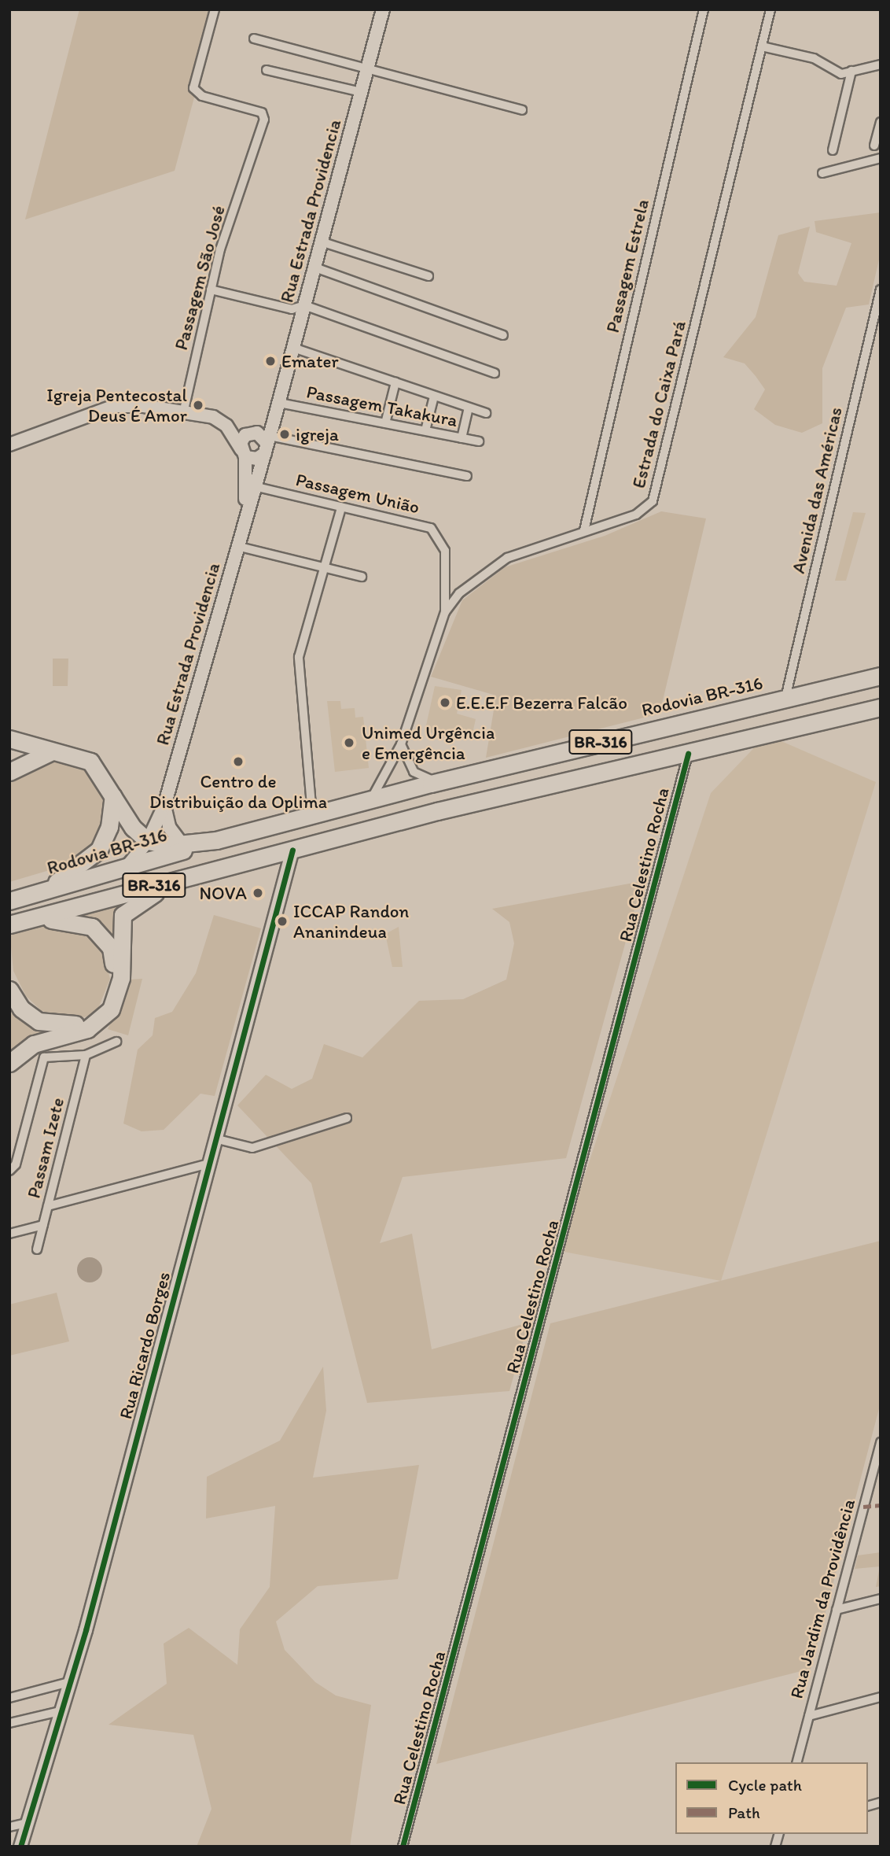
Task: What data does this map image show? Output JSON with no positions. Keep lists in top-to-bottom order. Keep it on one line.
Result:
{"streets":{"highway":["Rodovia BR-316","BR-316"],"main road":["Rua Estrada Providencia","Rua Ricardo Borges"],"street":["Passagem Estrela","Passagem São José","Estrada do Caixa Pará","Passagem Takakura","Avenida das Américas","Passagem União","Rua Celestino Rocha","Passam Izete","Rua Jardim da Providência"]},"crossings":[["Rua Estrada Providencia","Passagem Takakura"],["Rua Estrada Providencia","Passagem União"],["Rua Estrada Providencia","Rodovia BR-316"],["Passagem Estrela","Estrada do Caixa Pará"],["Estrada do Caixa Pará","Passagem União"],["Estrada do Caixa Pará","BR-316"],["Avenida das Américas","Rodovia BR-316"],["Rodovia BR-316","BR-316"],["BR-316","Rua Celestino Rocha"],["BR-316","Rua Ricardo Borges"]],"places":["Emater","Igreja Pentecostal Deus É Amor","igreja","E.E.E.F Bezerra Falcão","Unimed Urgência e Emergência","Centro de Distribuição da Oplima","NOVA","ICCAP Randon Ananindeua"],"legend":["Cycle path","Path"]}
